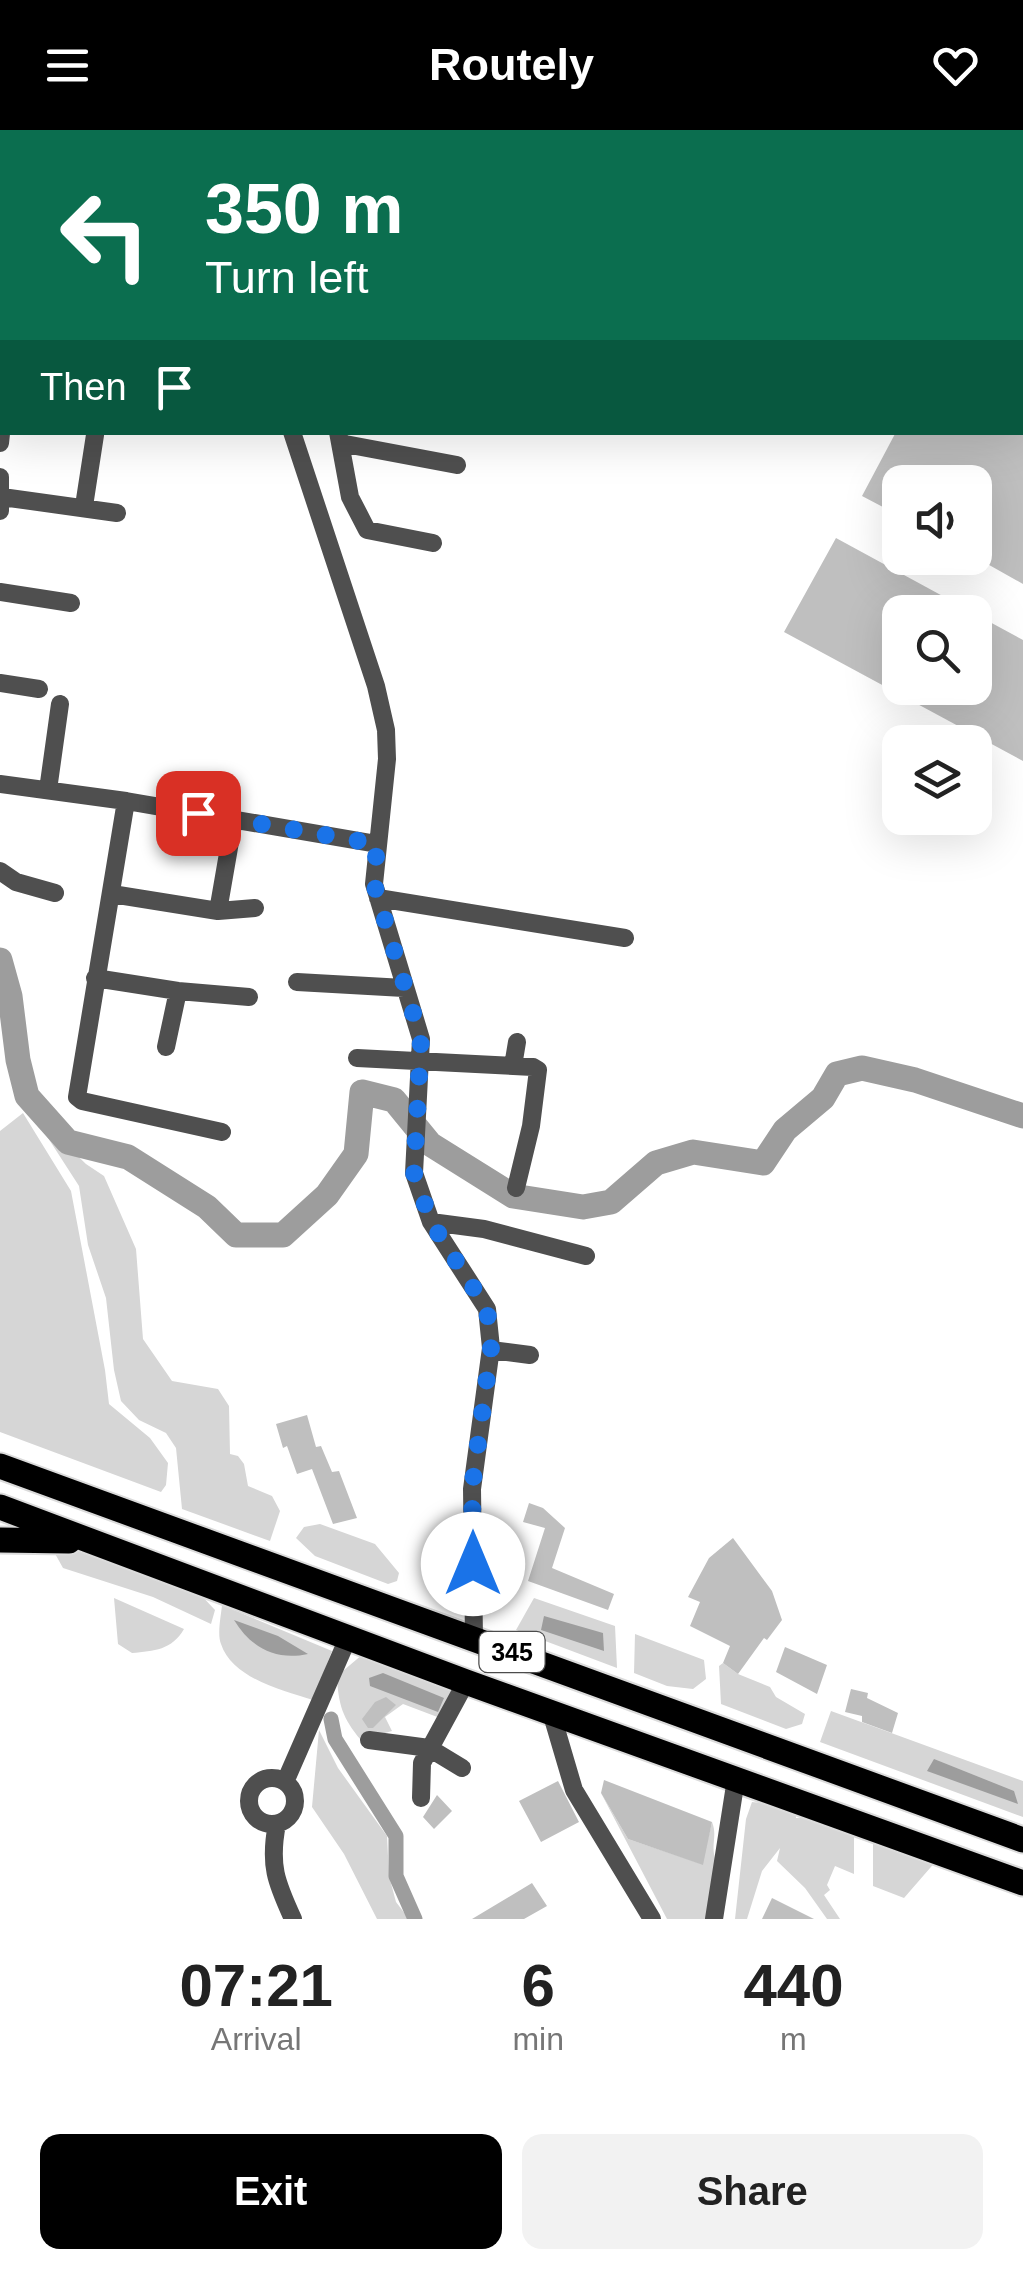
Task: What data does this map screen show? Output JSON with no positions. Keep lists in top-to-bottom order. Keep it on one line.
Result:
{"streets":{"main road":["345"]},"page":{"header":"Routely","turn":["350 m","Turn left"],"then":"Then","eta":["07:21","Arrival","6","min","440","m"],"buttons":["Exit","Share"]}}
